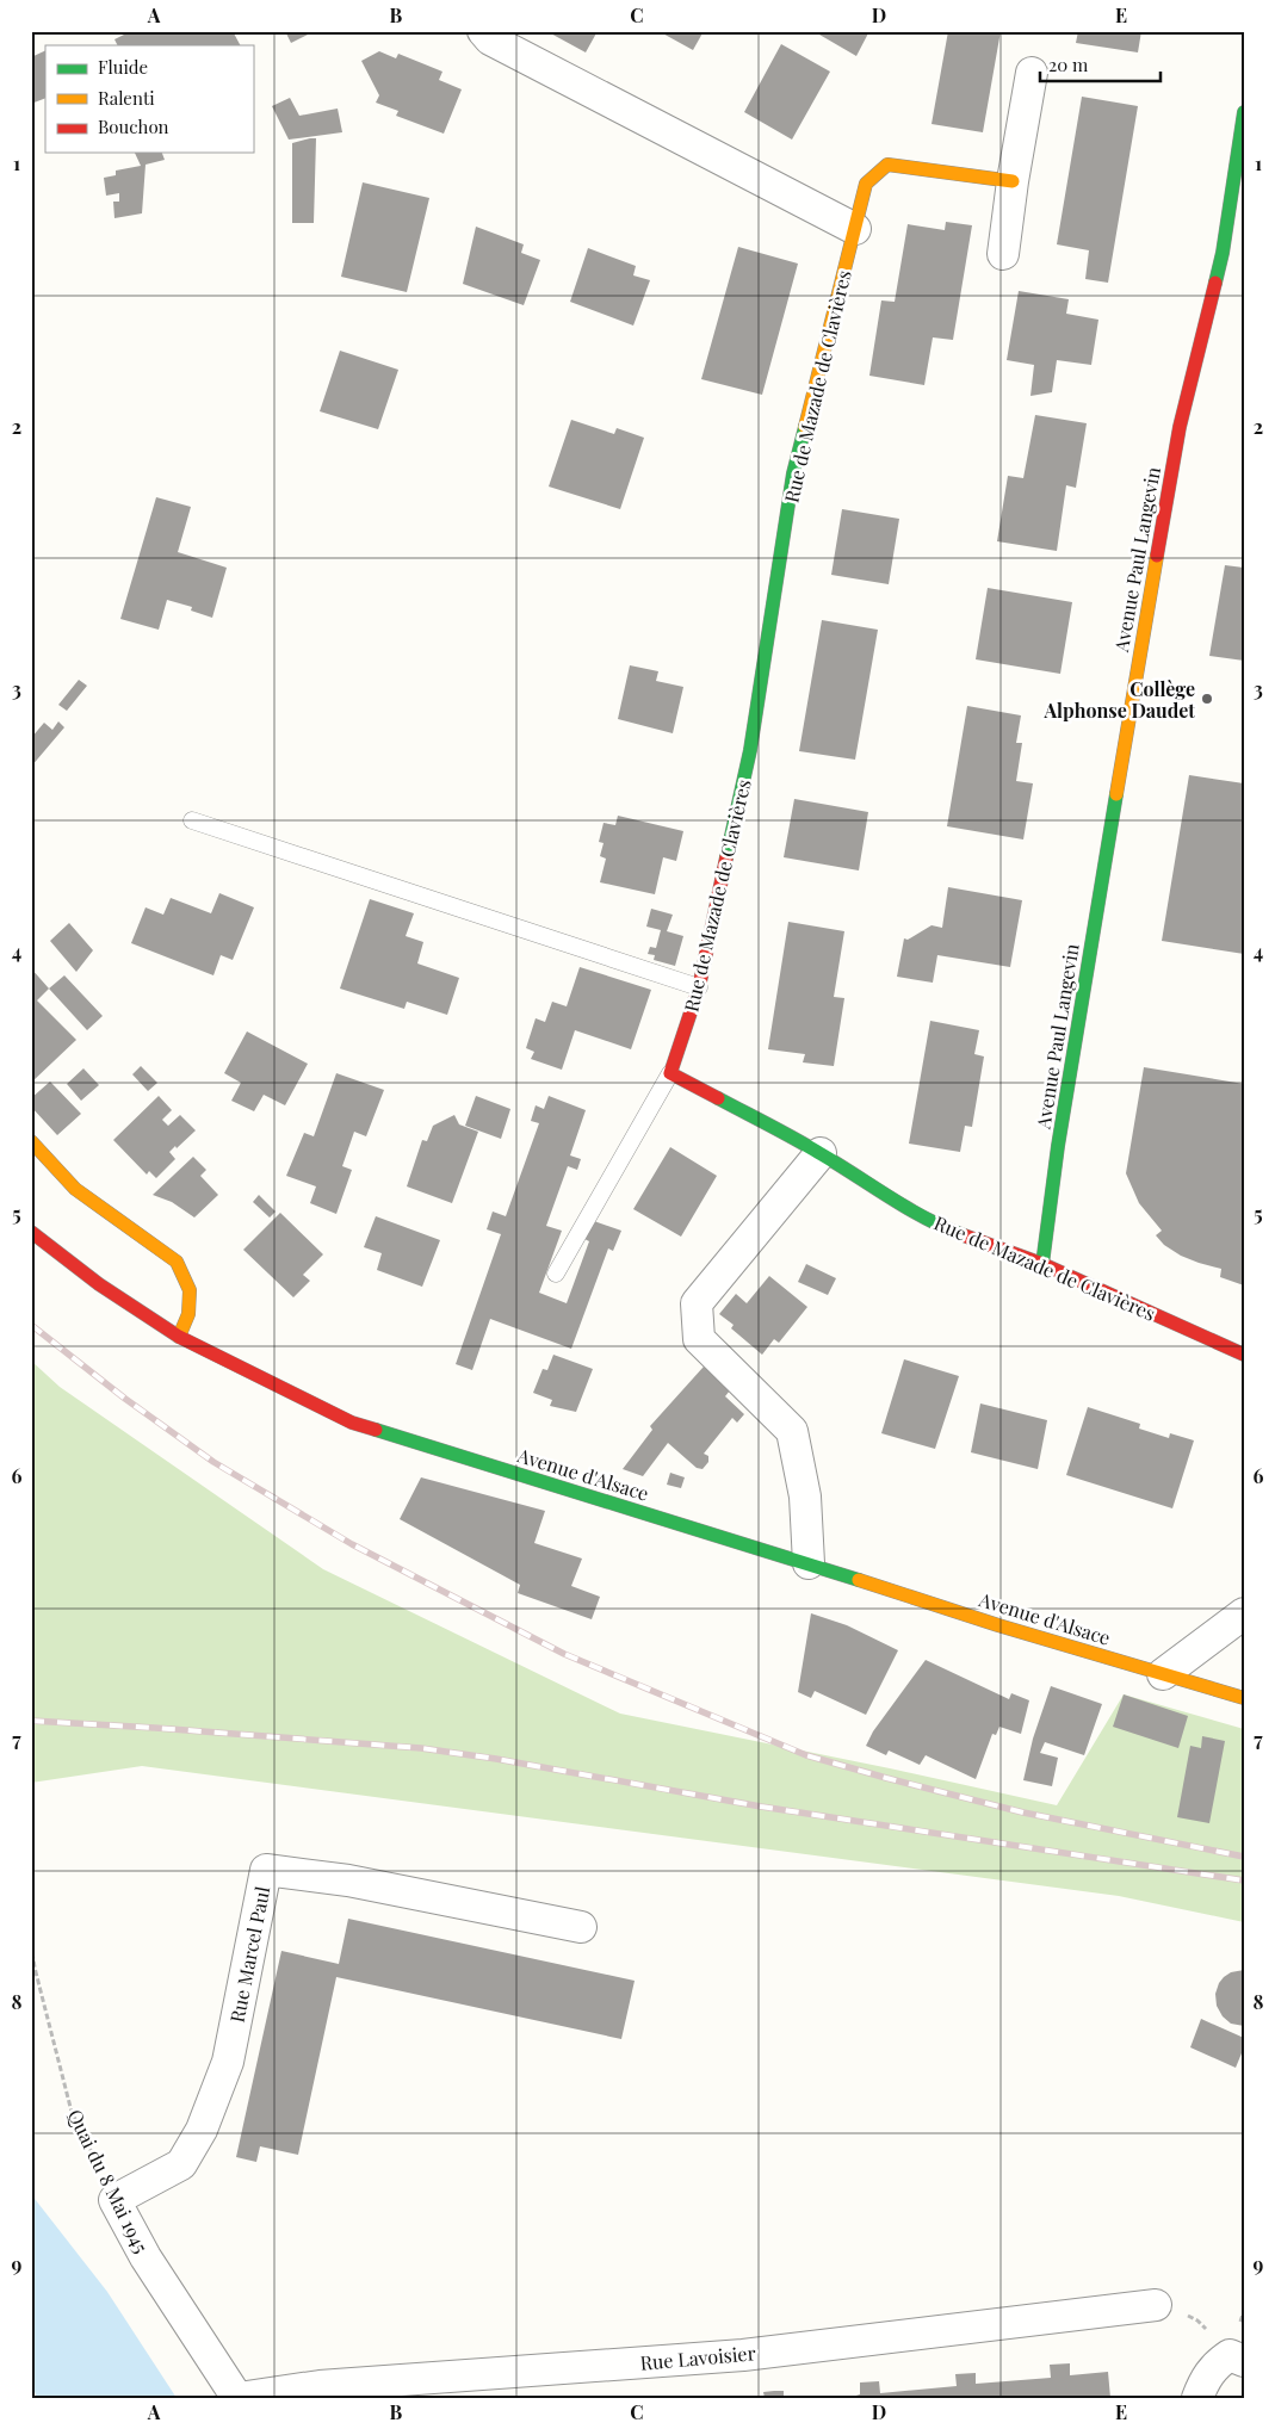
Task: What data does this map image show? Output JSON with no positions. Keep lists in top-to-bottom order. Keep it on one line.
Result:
{"streets":{"street":["Rue de Mazade de Clavières","Avenue Paul Langevin","Avenue d'Alsace","Rue Marcel Paul","Quai du 8 Mai 1945","Rue Lavoisier"]},"crossings":[["Rue de Mazade de Clavières","Avenue Paul Langevin"],["Rue Marcel Paul","Quai du 8 Mai 1945"],["Quai du 8 Mai 1945","Rue Lavoisier"]],"places":["Collège Alphonse Daudet"],"legend":["Fluide","Ralenti","Bouchon"],"scale_bar":"20 m","grid":{"columns":["A","B","C","D","E"],"rows":["1","2","3","4","5","6","7","8","9"]}}
